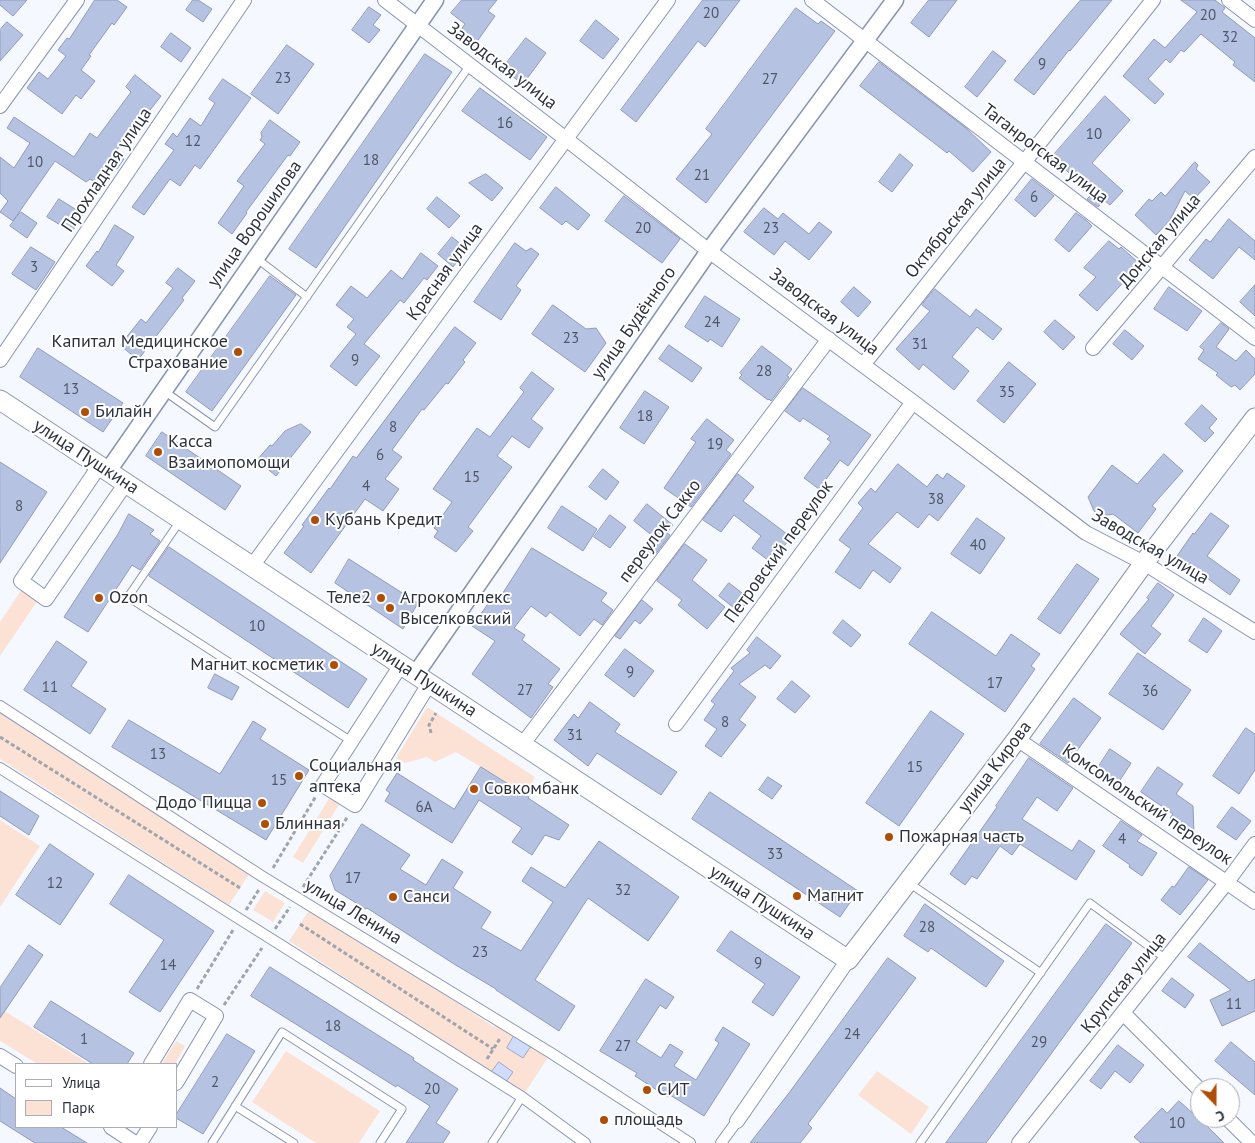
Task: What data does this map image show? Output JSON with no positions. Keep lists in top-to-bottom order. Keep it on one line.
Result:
{"streets":{"main road":["улица Пушкина","улица Кирова"],"street":["Заводская улица","Таганрогская улица","Прохладная улица","Октябрьская улица","улица Ворошилова","Донская улица","Красная улица","улица Будённого","переулок Сакко","Петровский переулок","Комсомольский переулок","улица Ленина","Крупская улица"]},"crossings":[["Заводская улица","Октябрьская улица"],["Заводская улица","улица Ворошилова"],["Заводская улица","Красная улица"],["Заводская улица","улица Будённого"],["Заводская улица","переулок Сакко"],["Заводская улица","Петровский переулок"],["Заводская улица","улица Кирова"],["Таганрогская улица","Октябрьская улица"],["Таганрогская улица","Донская улица"],["Таганрогская улица","улица Будённого"],["улица Ворошилова","улица Пушкина"],["Красная улица","улица Пушкина"],["улица Будённого","улица Пушкина"],["улица Пушкина","переулок Сакко"],["улица Пушкина","улица Кирова"],["улица Кирова","Комсомольский переулок"],["Комсомольский переулок","Крупская улица"]],"places":["Капитал Медицинское Страхование","Билайн","Касса Взаимопомощи","Кубань Кредит","Ozon","Теле2","Агрокомплекс Выселковский","Магнит косметик","Социальная аптека","Совкомбанк","Додо Пицца","Блинная","Пожарная часть","Магнит","Санси","СИТ","площадь"],"house_numbers":["20","20","32","9","23","27","16","10","12","18","10","21","6","20","23","3","24","23","31","9","28","13","35","18","8","19","6","15","4","38","8","40","10","9","17","11","27","36","8","31","13","15","15","6А","4","33","17","12","32","28","23","9","14","11","18","24","1","29","27","2","20","10"],"legend":["Улица","Парк"],"north":"bottom"}
